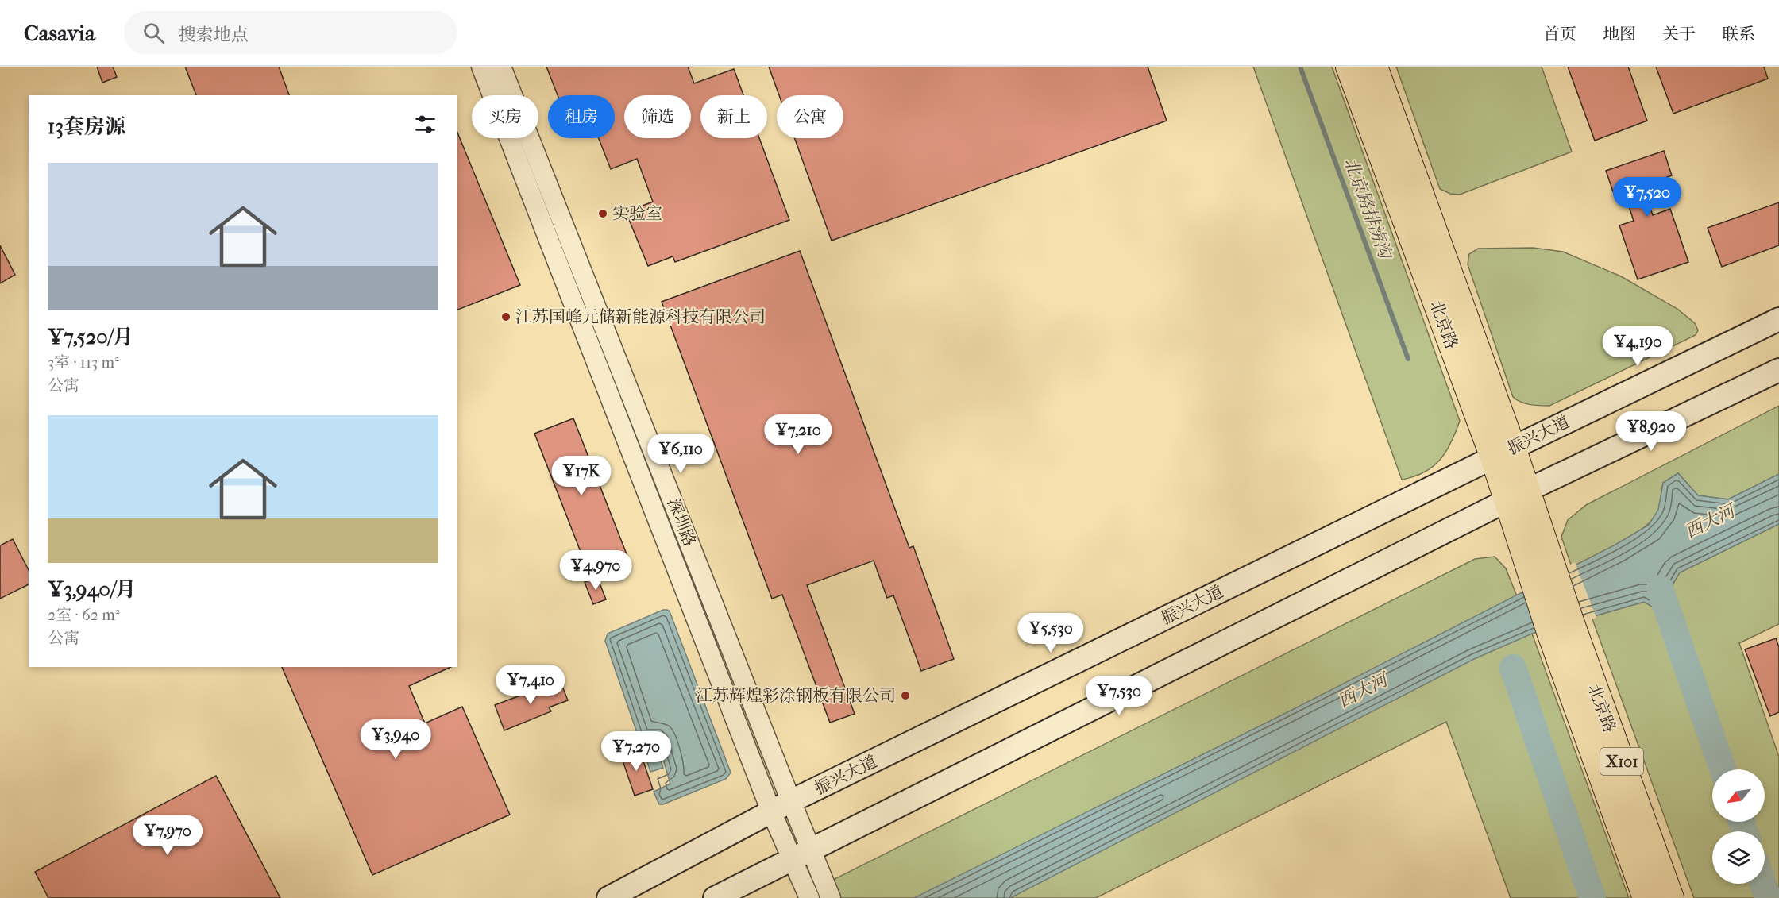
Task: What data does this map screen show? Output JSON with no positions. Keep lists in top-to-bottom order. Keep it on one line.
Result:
{"streets":{"main road":["北京路","振兴大道","X101"],"street":["深圳路"]},"crossings":[["北京路","振兴大道"],["振兴大道","深圳路"]],"water":["北京路排涝沟","西大河"],"places":["实验室","江苏国峰元储新能源科技有限公司","江苏辉煌彩涂钢板有限公司"],"north":"bottom left","page":{"header":"Casavia","search":"搜索地点","nav":["首页","地图","关于","联系"],"chip":["买房","租房","筛选","新上","公寓"],"heading":"13套房源","list":[{"name":"¥7,520/月","note":"3室 · 113 m² · 公寓"},{"name":"¥3,940/月","note":"2室 · 62 m² · 公寓"}],"price":["¥7,520","¥4,190","¥8,920","¥7,210","¥6,110","¥17K","¥4,970","¥5,530","¥7,410","¥7,530","¥3,940","¥7,270","¥7,970"]}}
